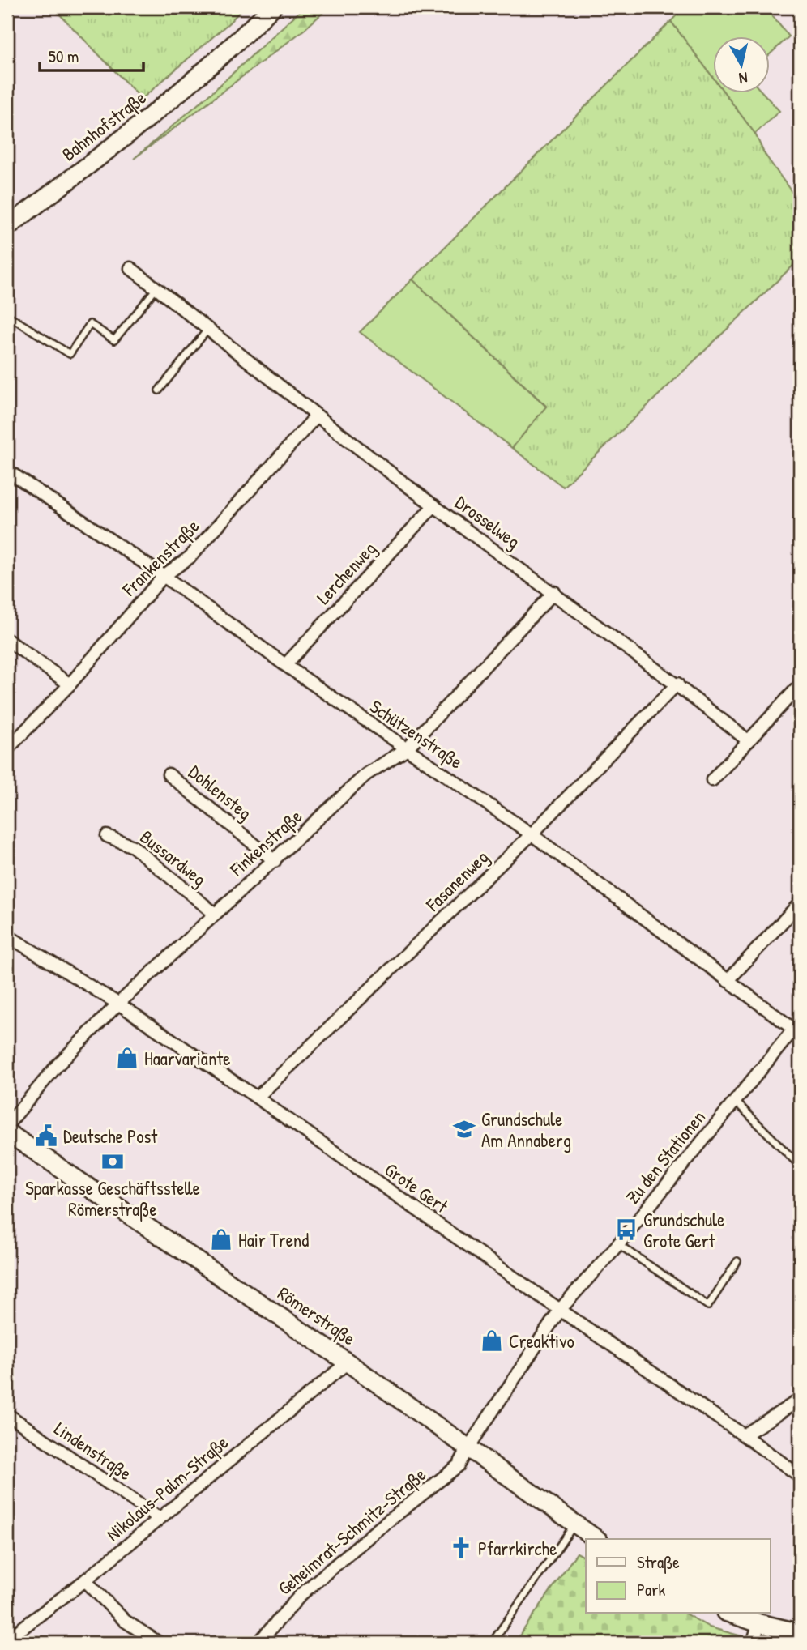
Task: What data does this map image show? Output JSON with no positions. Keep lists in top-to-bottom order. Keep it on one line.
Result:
{"streets":{"street":["Bahnhofstraße","Drosselweg","Frankenstraße","Lerchenweg","Schützenstraße","Dohlensteg","Finkenstraße","Bussardweg","Fasanenweg","Zu den Stationen","Grote Gert","Römerstraße","Lindenstraße","Nikolaus-Palm-Straße","Geheimrat-Schmitz-Straße"]},"crossings":[["Drosselweg","Frankenstraße"],["Drosselweg","Lerchenweg"],["Drosselweg","Finkenstraße"],["Drosselweg","Fasanenweg"],["Frankenstraße","Schützenstraße"],["Lerchenweg","Schützenstraße"],["Schützenstraße","Finkenstraße"],["Schützenstraße","Fasanenweg"],["Schützenstraße","Zu den Stationen"],["Dohlensteg","Finkenstraße"],["Finkenstraße","Bussardweg"],["Finkenstraße","Grote Gert"],["Fasanenweg","Grote Gert"],["Zu den Stationen","Grote Gert"],["Zu den Stationen","Römerstraße"],["Zu den Stationen","Geheimrat-Schmitz-Straße"],["Römerstraße","Nikolaus-Palm-Straße"],["Römerstraße","Geheimrat-Schmitz-Straße"],["Lindenstraße","Nikolaus-Palm-Straße"]],"places":{"shop":["Haarvariante","Hair Trend","Creaktivo"],"school or university":["Grundschule Am Annaberg"],"public building":["Deutsche Post"],"bank":["Sparkasse Geschäftsstelle Römerstraße"],"bus stop":["Grundschule Grote Gert"],"church":["Pfarrkirche"]},"legend":["Straße","Park"],"scale_bar":"50 m","north":"bottom"}
